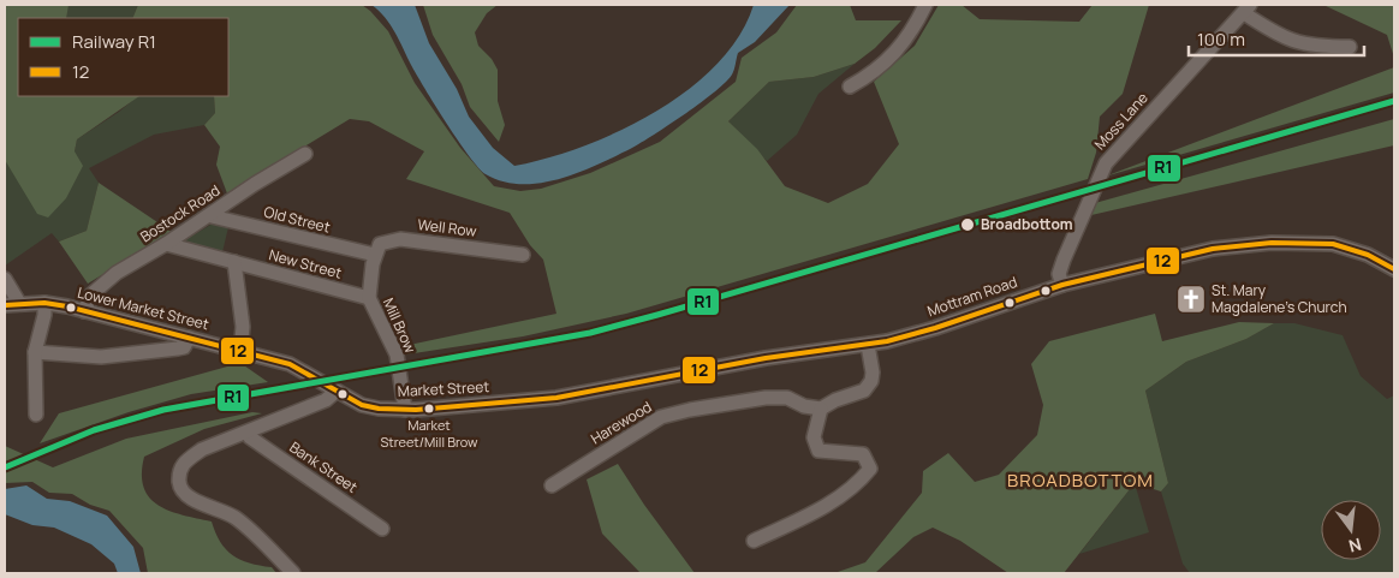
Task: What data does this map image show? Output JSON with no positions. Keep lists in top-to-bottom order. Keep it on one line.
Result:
{"streets":{"street":["Moss Lane","Bostock Road","Old Street","Well Row","New Street","Mottram Road","Lower Market Street","Mill Brow","Market Street","Harewood","Bank Street"]},"crossings":[["Moss Lane","Mottram Road"],["Bostock Road","Old Street"],["Bostock Road","New Street"],["Bostock Road","Lower Market Street"],["Old Street","Well Row"],["Old Street","Mill Brow"],["Well Row","Mill Brow"],["New Street","Mill Brow"],["Mottram Road","Market Street"],["Lower Market Street","Market Street"],["Mill Brow","Market Street"]],"districts":["BROADBOTTOM"],"places":{"other":["Broadbottom","Market Street/Mill Brow"],"church":["St. Mary Magdalene's Church"]},"lines":["rail line R1","transit line 12"],"legend":["Railway R1","12"],"scale_bar":"100 m","north":"bottom"}
